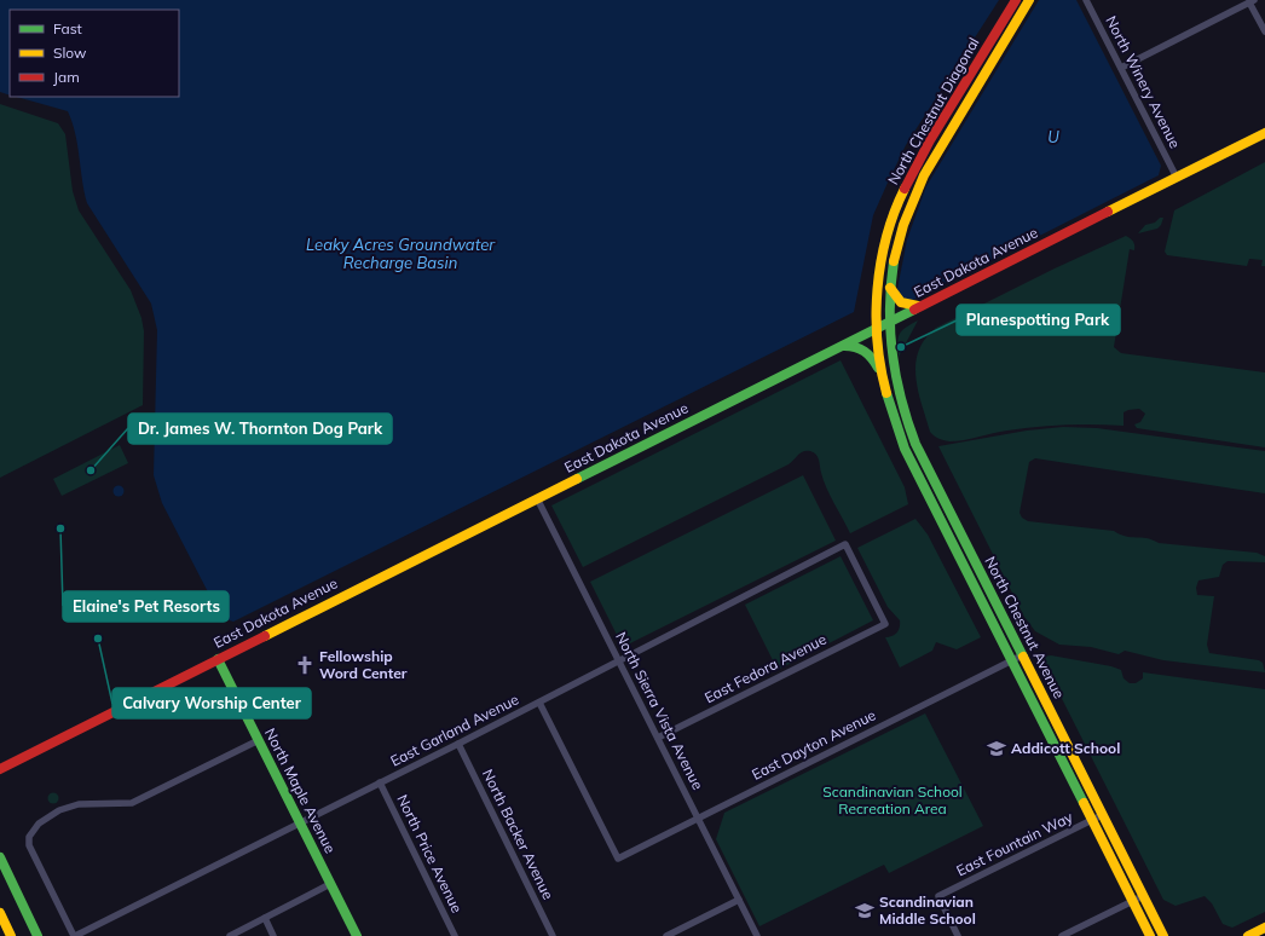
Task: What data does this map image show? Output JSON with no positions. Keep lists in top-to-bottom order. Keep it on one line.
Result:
{"streets":{"main road":["North Chestnut Diagonal","East Dakota Avenue","North Chestnut Avenue","North Maple Avenue"],"street":["North Winery Avenue","East Fedora Avenue","North Sierra Vista Avenue","East Garland Avenue","East Dayton Avenue","North Backer Avenue","East Fountain Way","North Price Avenue"]},"crossings":[["North Winery Avenue","East Dakota Avenue"],["North Chestnut Diagonal","East Dakota Avenue"],["North Chestnut Diagonal","North Chestnut Avenue"],["East Dakota Avenue","North Chestnut Avenue"],["East Dakota Avenue","North Sierra Vista Avenue"],["East Dakota Avenue","North Maple Avenue"],["North Chestnut Avenue","East Dayton Avenue"],["North Chestnut Avenue","East Fountain Way"],["East Fedora Avenue","North Sierra Vista Avenue"],["East Fedora Avenue","East Garland Avenue"],["North Sierra Vista Avenue","East Garland Avenue"],["North Sierra Vista Avenue","East Dayton Avenue"],["East Garland Avenue","East Dayton Avenue"],["East Garland Avenue","North Maple Avenue"],["East Garland Avenue","North Backer Avenue"],["East Garland Avenue","North Price Avenue"]],"water":["U","Leaky Acres Groundwater Recharge Basin"],"parks":["Scandinavian School Recreation Area"],"places":{"other":["Planespotting Park","Dr. James W. Thornton Dog Park","Elaine's Pet Resorts","Calvary Worship Center"],"church":["Fellowship Word Center"],"school or university":["Addicott School","Scandinavian Middle School"]},"legend":["Fast","Slow","Jam"]}
